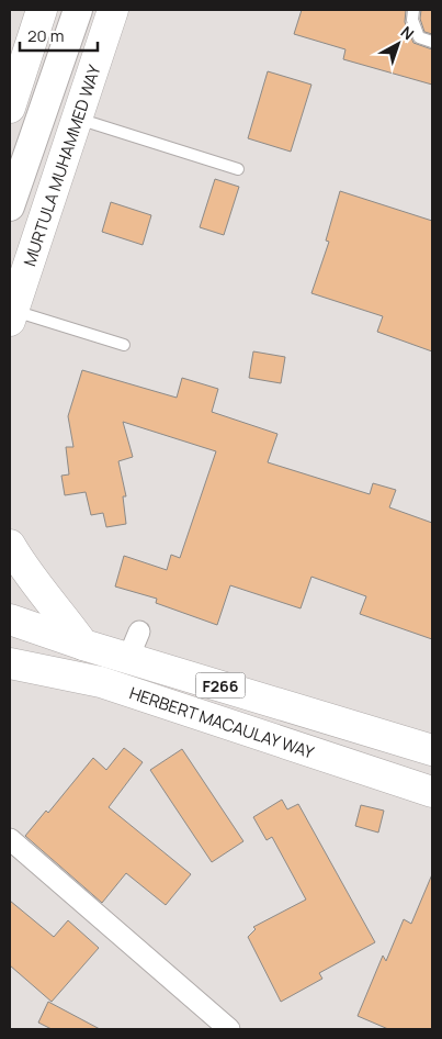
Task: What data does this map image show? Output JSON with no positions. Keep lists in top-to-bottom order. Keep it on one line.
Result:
{"streets":{"main road":["MURTULA MUHAMMED WAY","F266","HERBERT MACAULAY WAY"]},"scale_bar":"20 m","north":"top right"}
